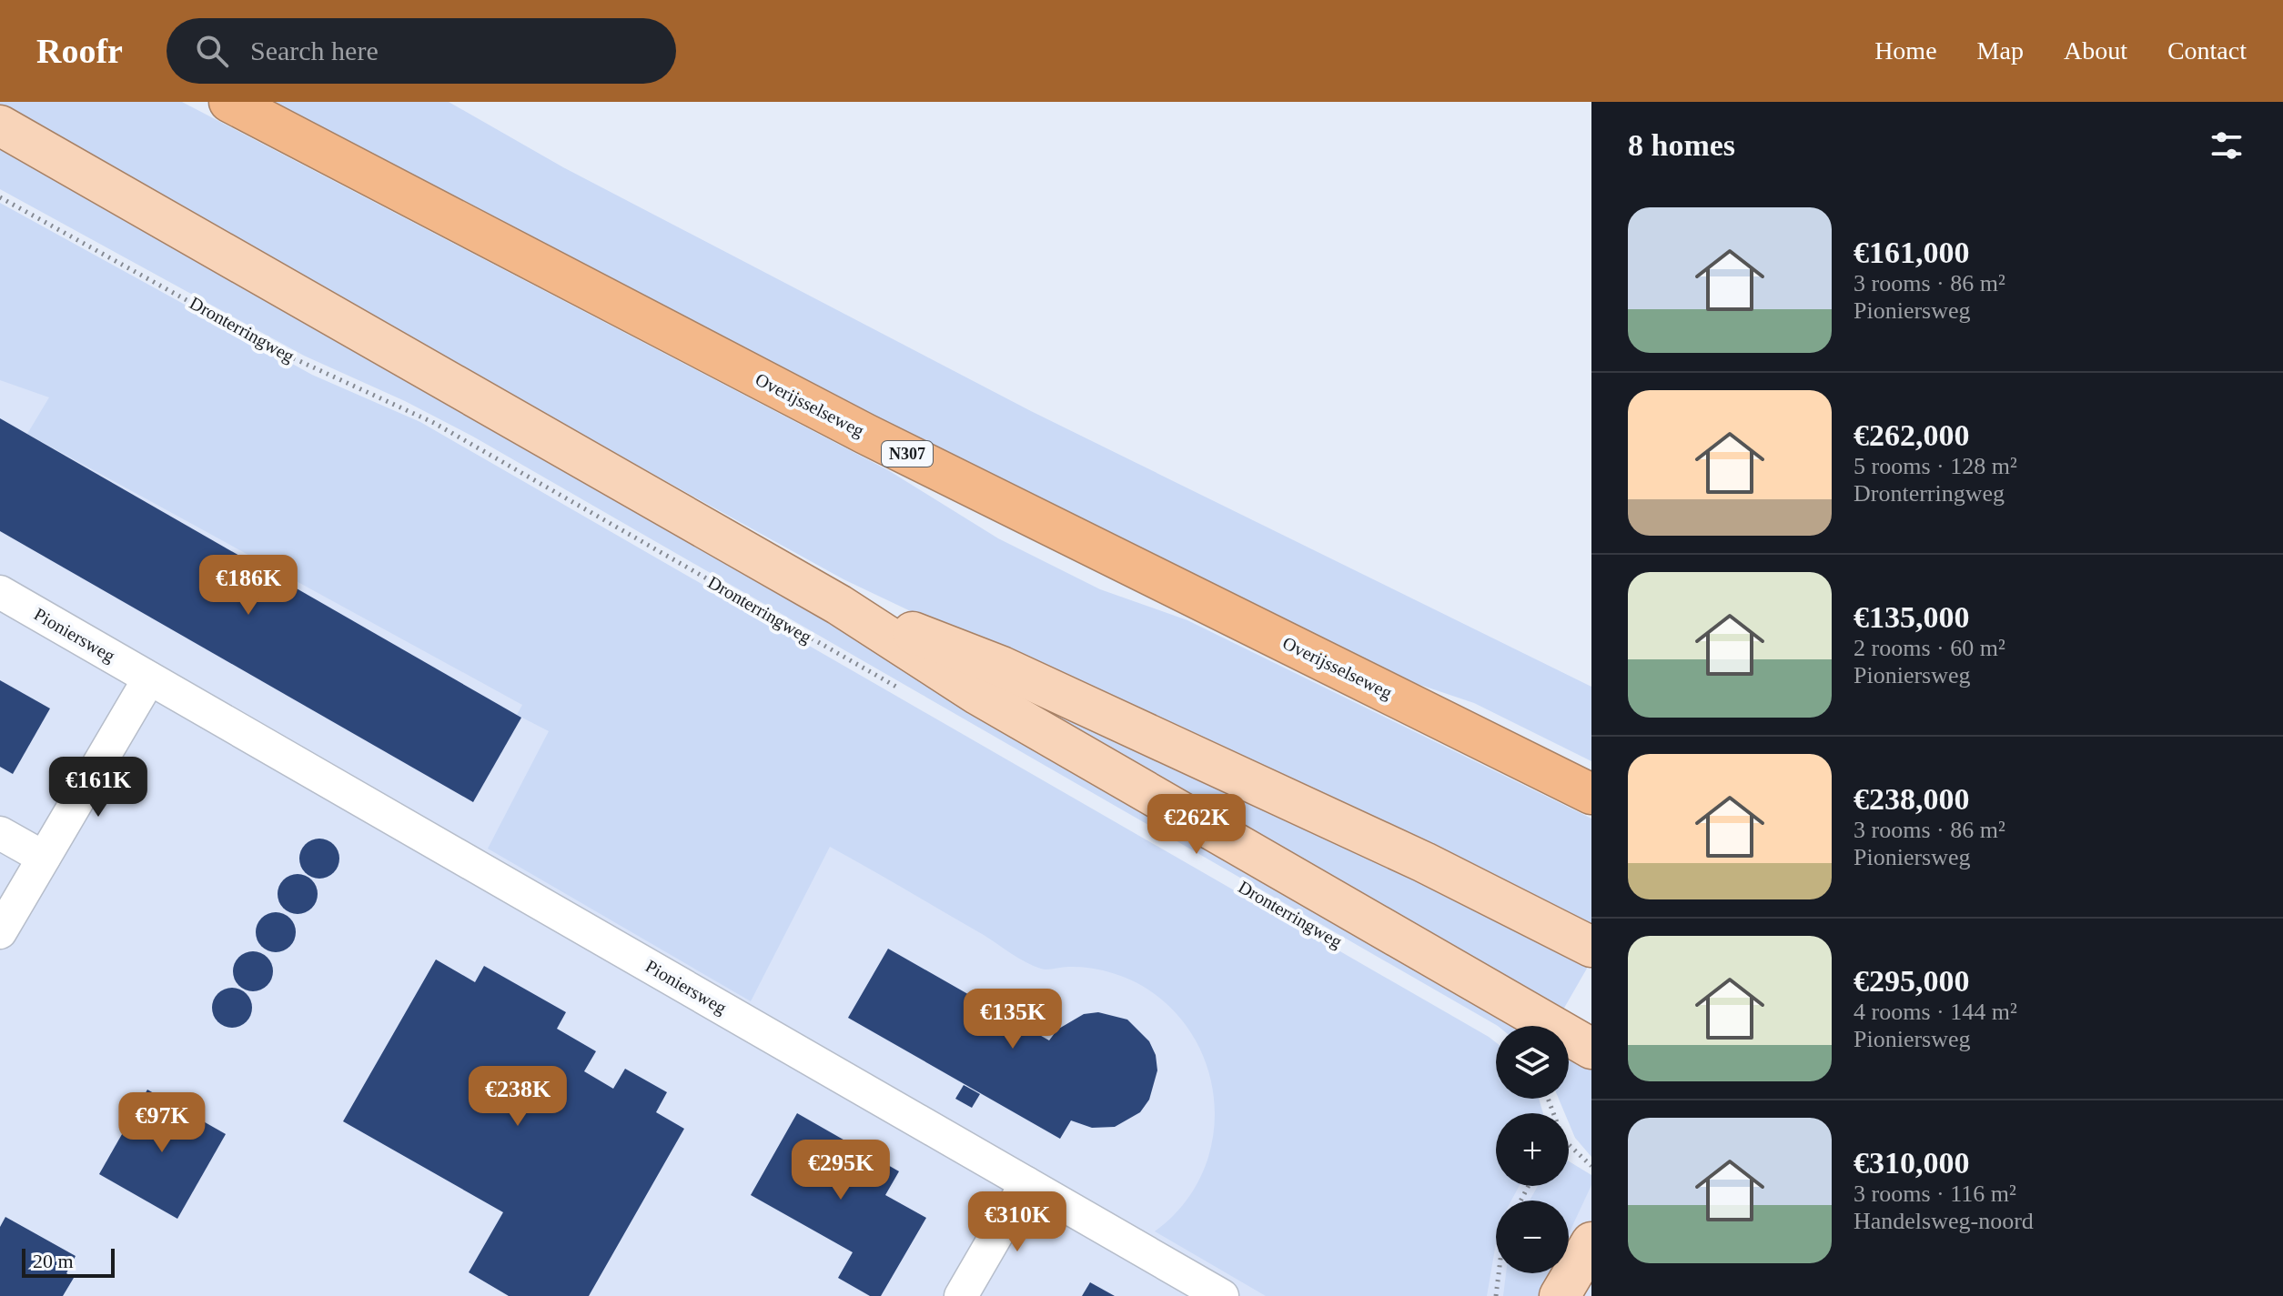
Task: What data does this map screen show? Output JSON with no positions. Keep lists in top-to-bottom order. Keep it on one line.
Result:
{"streets":{"highway":["Overijsselseweg","N307"],"main road":["Dronterringweg"],"street":["Pioniersweg"]},"scale_bar":"20 m","page":{"header":"Roofr","search":"Search here","nav":["Home","Map","About","Contact"],"heading":"8 homes","list":[{"name":"€161,000","note":"3 rooms · 86 m² · Pioniersweg"},{"name":"€262,000","note":"5 rooms · 128 m² · Dronterringweg"},{"name":"€135,000","note":"2 rooms · 60 m² · Pioniersweg"},{"name":"€238,000","note":"3 rooms · 86 m² · Pioniersweg"},{"name":"€295,000","note":"4 rooms · 144 m² · Pioniersweg"},{"name":"€310,000","note":"3 rooms · 116 m² · Handelsweg-noord"}],"price":["€186K","€161K","€262K","€135K","€238K","€97K","€295K","€310K"],"map_buttons":["+","−"],"scale":"20 m"}}
